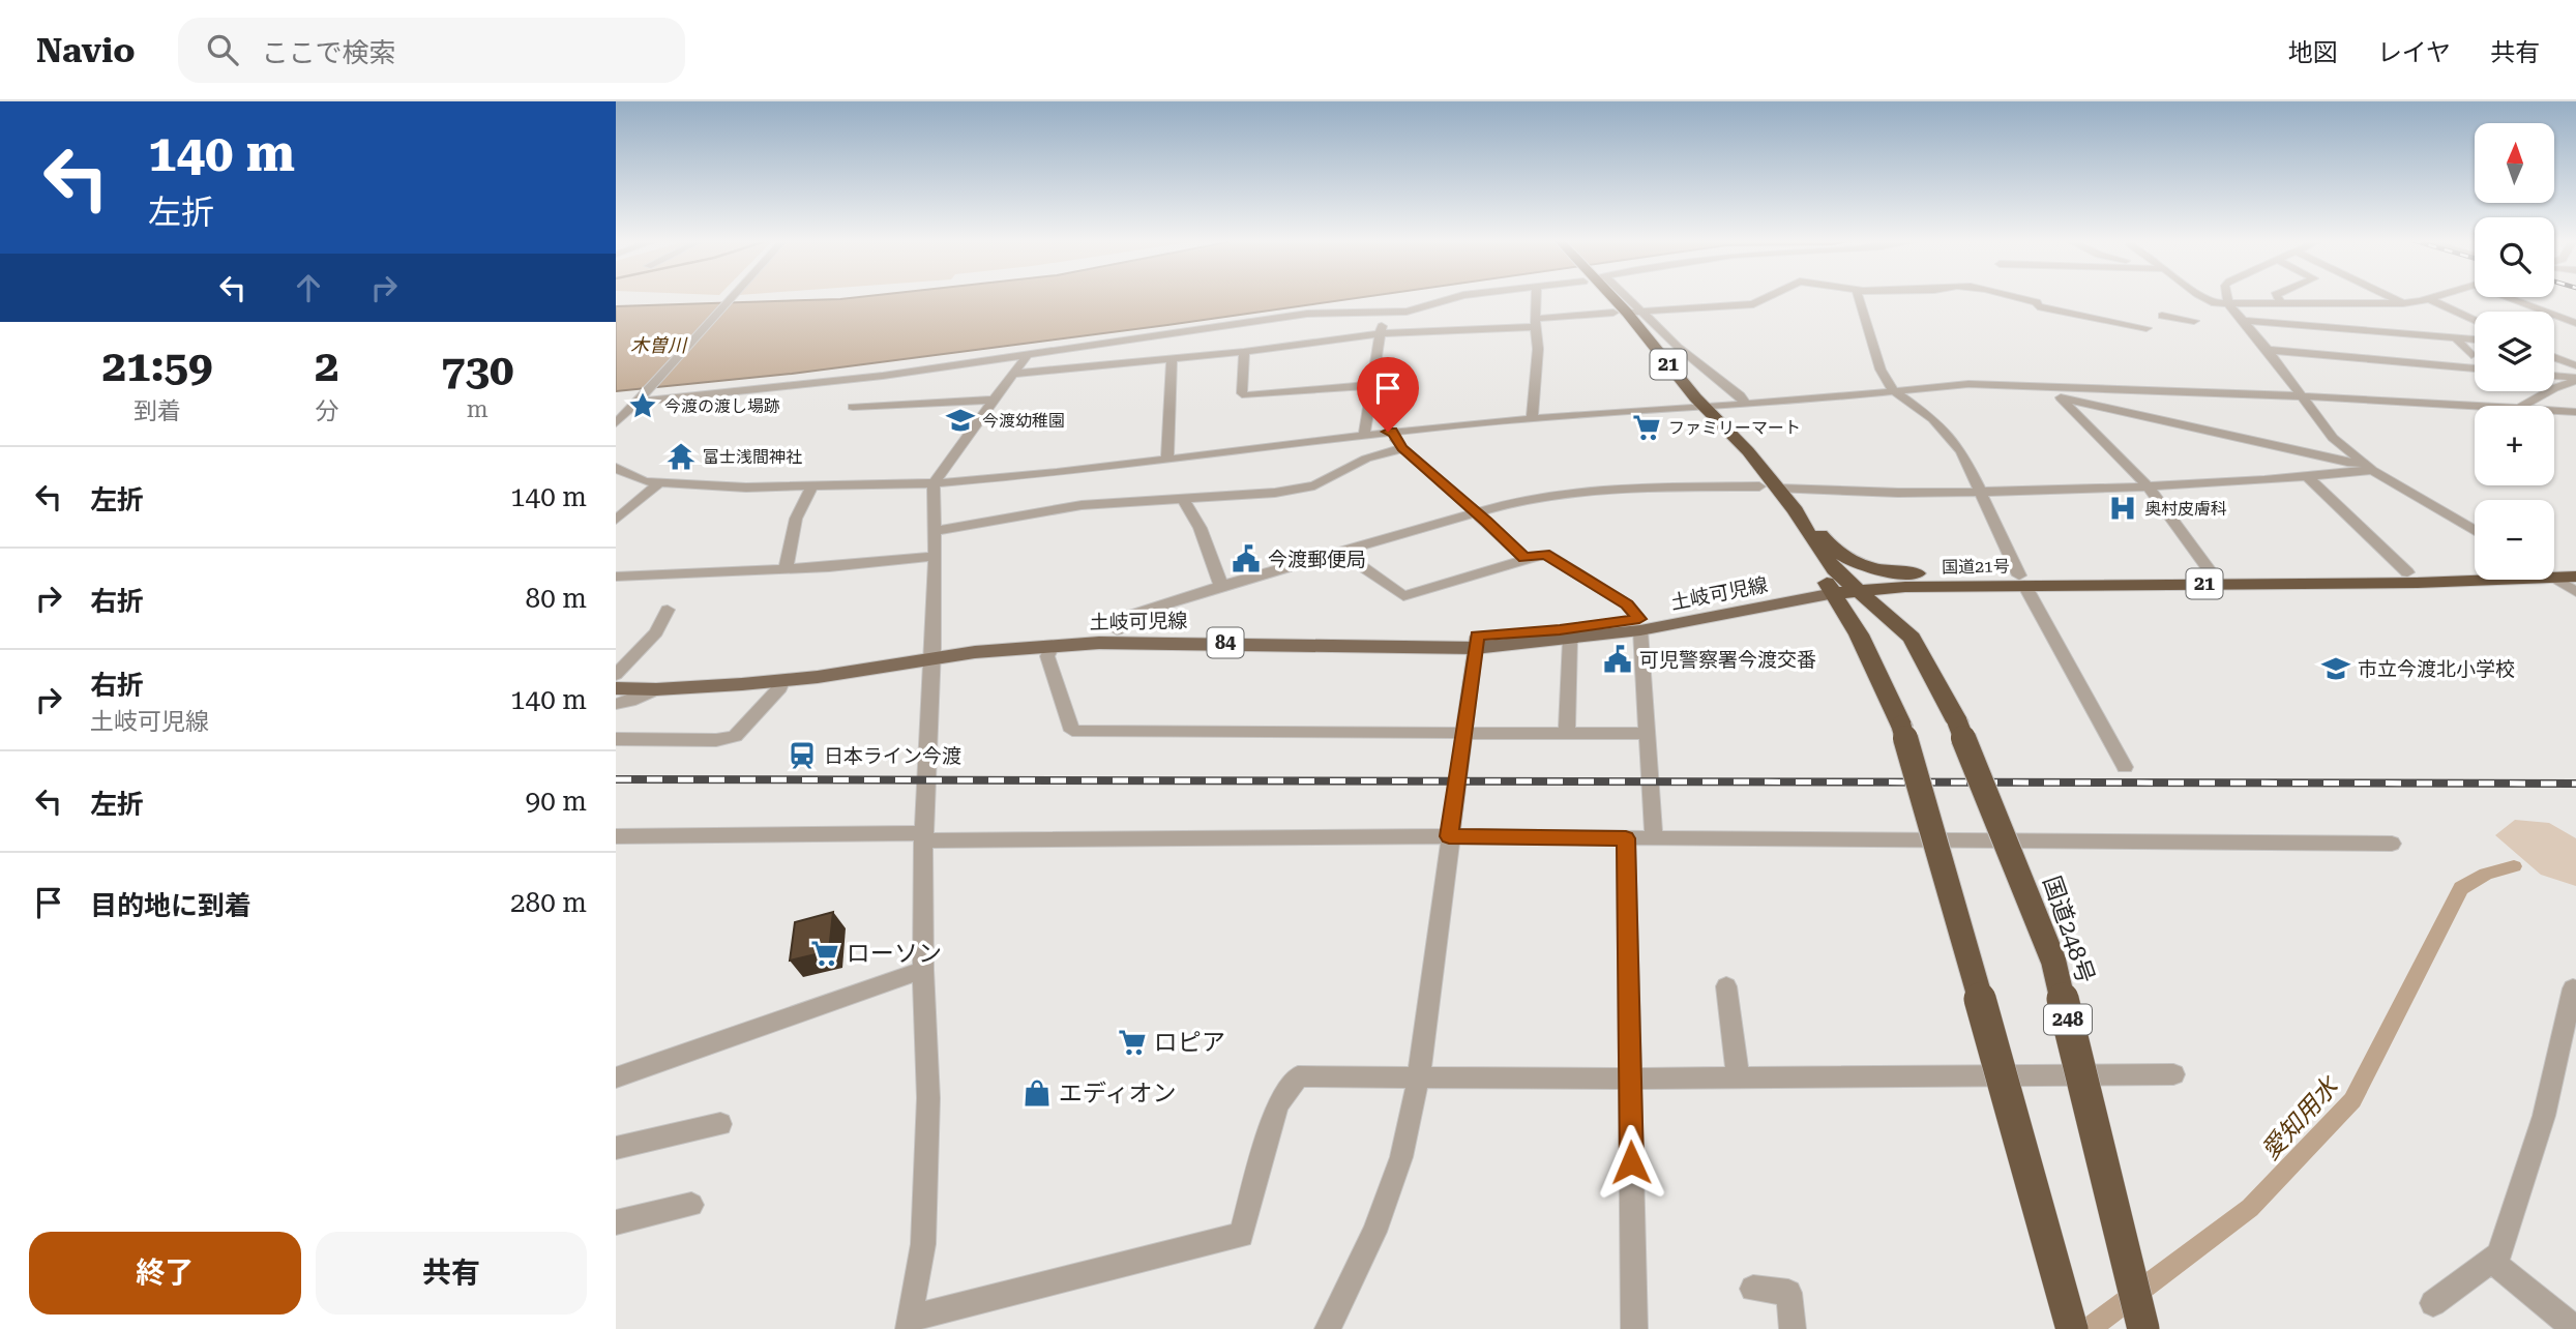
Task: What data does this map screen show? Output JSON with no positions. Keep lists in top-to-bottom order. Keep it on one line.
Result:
{"streets":{"highway":["21","国道21号","国道248号","248"],"main road":["土岐可児線","84"]},"crossings":[["21","国道21号"],["21","土岐可児線"],["21","国道248号"],["国道21号","土岐可児線"],["国道21号","国道248号"],["土岐可児線","国道248号"]],"water":["木曽川","愛知用水"],"places":{"place":["今渡の渡し場跡"],"school or university":["今渡幼稚園","市立今渡北小学校"],"supermarket":["ファミリーマート","ローソン","ロピア"],"temple":["富士浅間神社"],"hospital":["奥村皮膚科"],"public building":["今渡郵便局","可児警察署今渡交番"],"station":["日本ライン今渡"],"shop":["エディオン"]},"north":"top","page":{"header":"Navio","search":"ここで検索","nav":["地図","レイヤ","共有"],"turn":["140 m","左折"],"map_buttons":["+","−"],"eta":["21:59","到着","2","分","730","m"],"list":[{"name":"左折","value":"140 m"},{"name":"右折","value":"80 m"},{"name":"右折","note":"土岐可児線","value":"140 m"},{"name":"左折","value":"90 m"},{"name":"目的地に到着","value":"280 m"}],"buttons":["終了","共有"]}}
